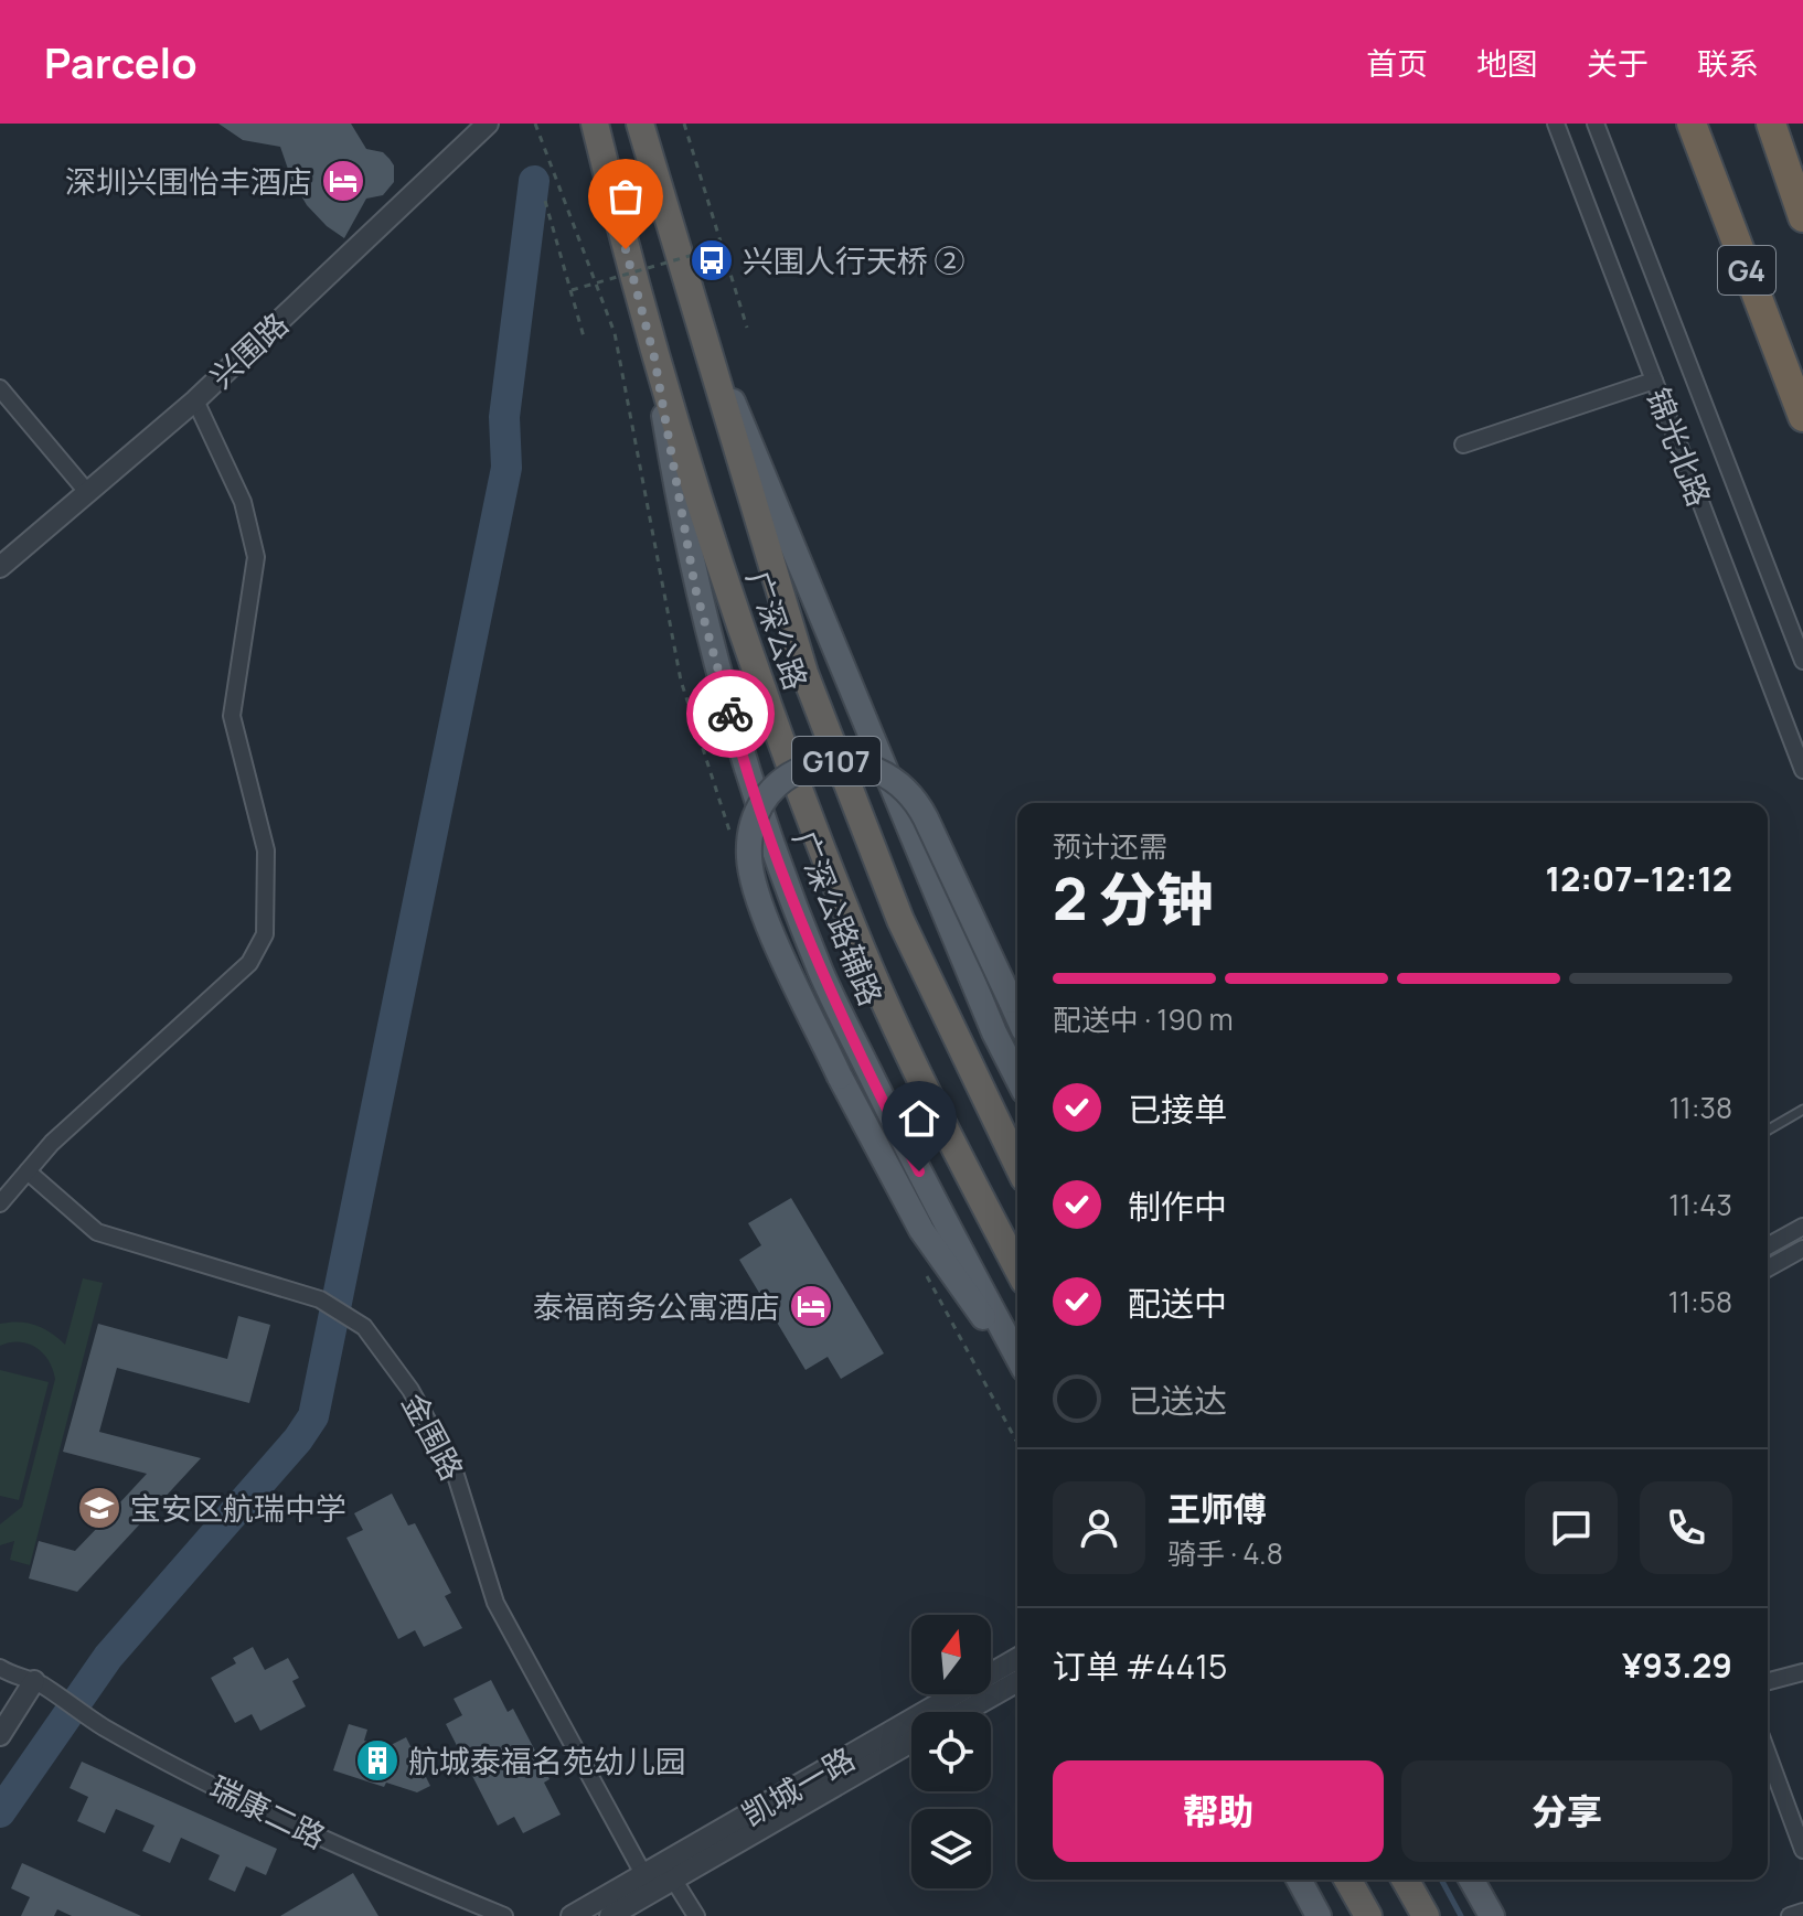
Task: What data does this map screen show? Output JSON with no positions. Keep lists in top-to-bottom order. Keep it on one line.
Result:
{"streets":{"highway":["G4","广深公路","G107"],"main road":["广深公路辅路"],"street":["兴围路","锦光北路","金围路","凯城一路","瑞康二路"]},"crossings":[["广深公路","广深公路辅路"],["金围路","凯城一路"]],"places":{"hotel":["深圳兴围怡丰酒店","泰福商务公寓酒店"],"bus stop":["兴围人行天桥 ②"],"school or university":["宝安区航瑞中学"],"building":["航城泰福名苑幼儿园"]},"north":"top","page":{"header":"Parcelo","nav":["首页","地图","关于","联系"],"heading":["2 分钟","预计还需","12:07–12:12"],"panel":["王师傅","骑手 · 4.8","订单 #4415","¥93.29"],"bar":"配送中 · 190 m","list":[["已接单","11:38"],["制作中","11:43"],["配送中","11:58"],"已送达"],"buttons":["帮助","分享"]}}
